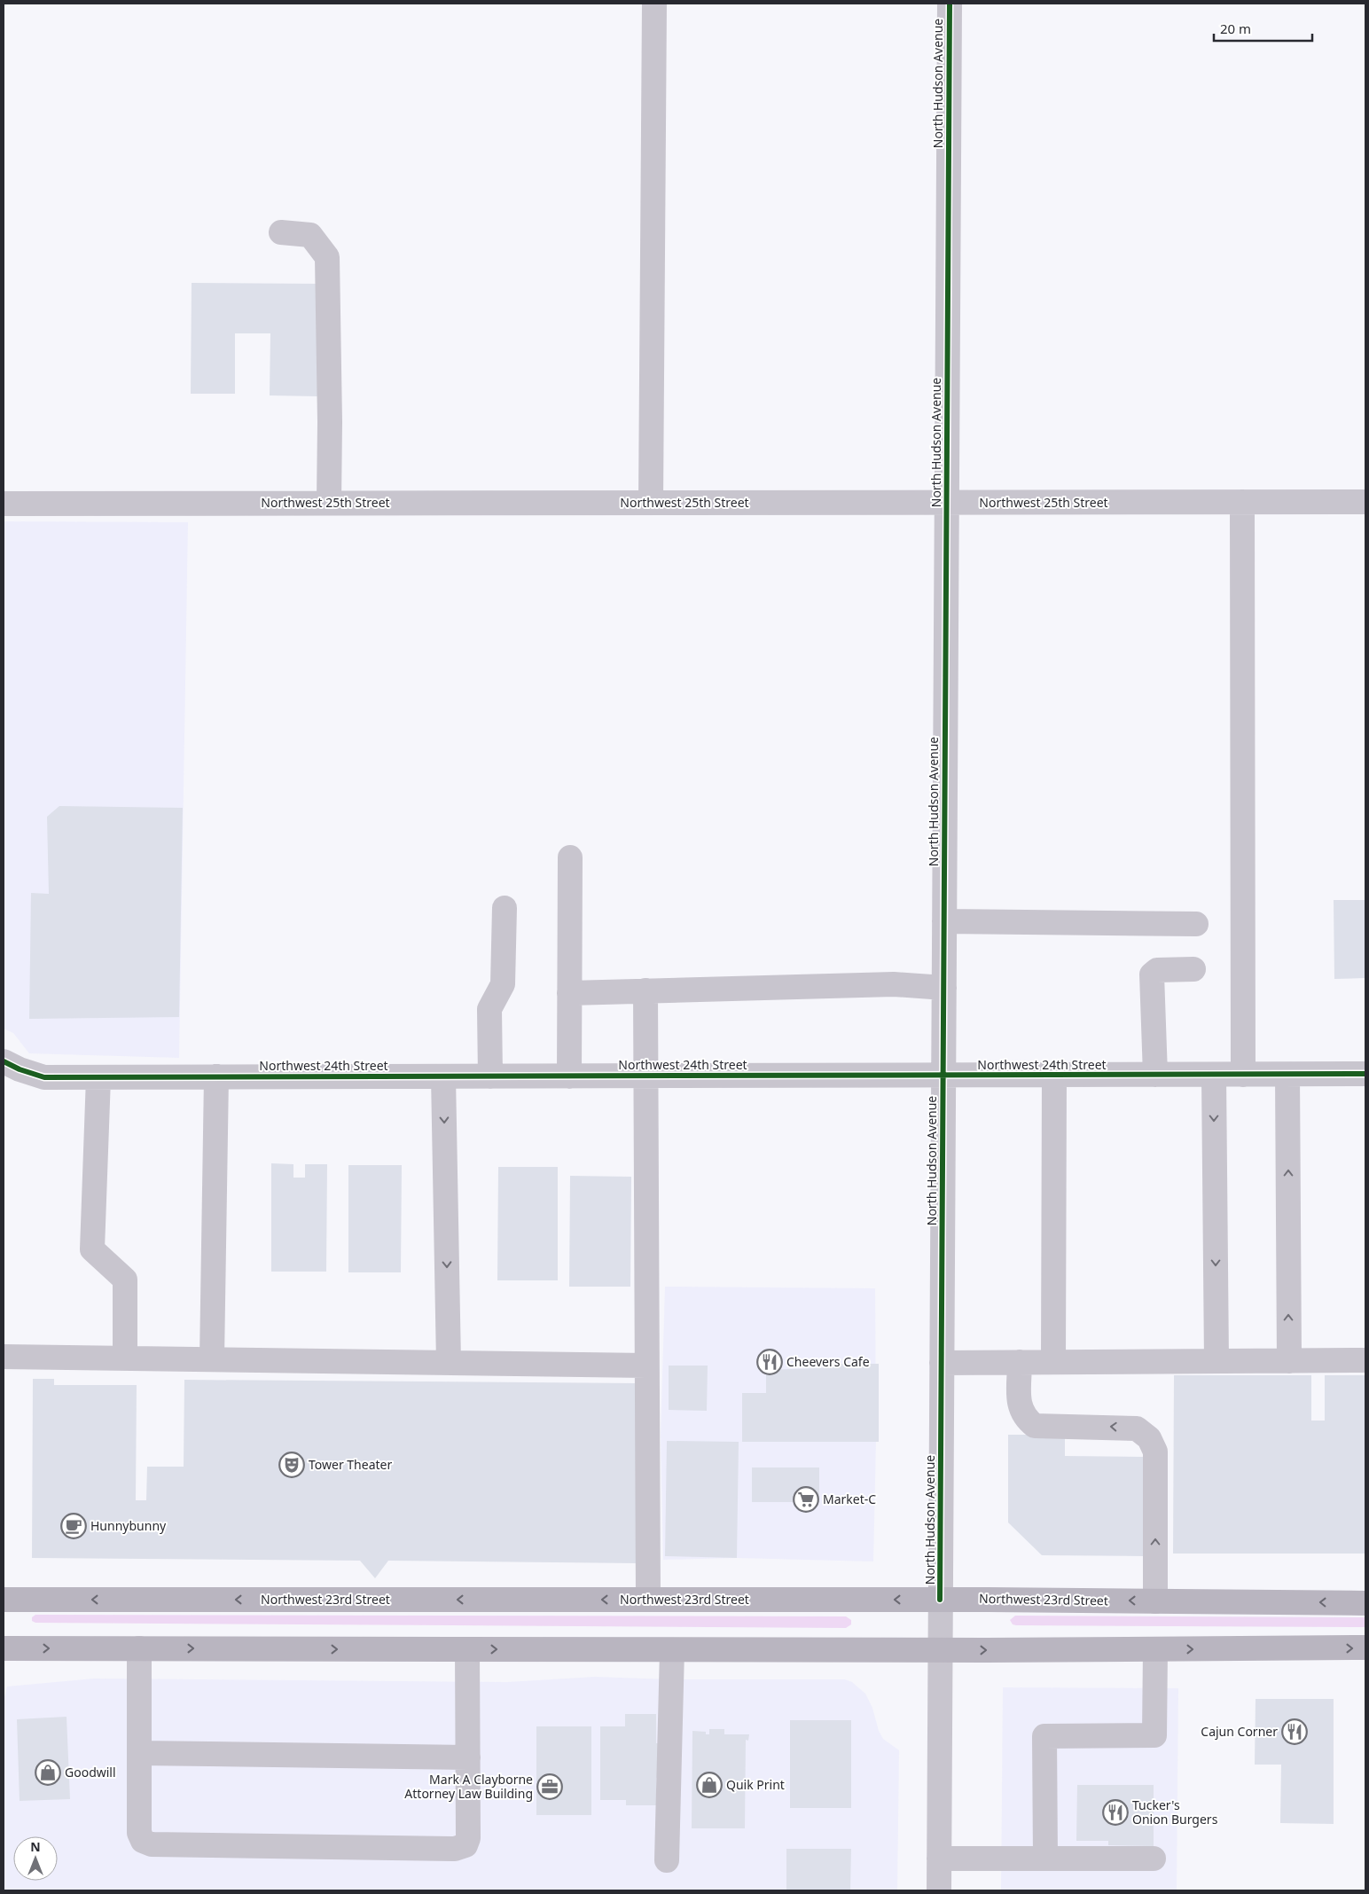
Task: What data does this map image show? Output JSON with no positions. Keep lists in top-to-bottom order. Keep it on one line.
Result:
{"streets":{"main road":["Northwest 23rd Street"],"street":["North Hudson Avenue","Northwest 25th Street","Northwest 24th Street"]},"crossings":[["North Hudson Avenue","Northwest 25th Street"],["North Hudson Avenue","Northwest 24th Street"],["North Hudson Avenue","Northwest 23rd Street"]],"places":{"restaurant":["Cheevers Cafe","Cajun Corner","Tucker's Onion Burgers"],"theatre":["Tower Theater"],"supermarket":["Market-C"],"cafe":["Hunnybunny"],"shop":["Goodwill","Quik Print"],"office":["Mark A Clayborne Attorney Law Building"]},"scale_bar":"20 m","north":"top"}
